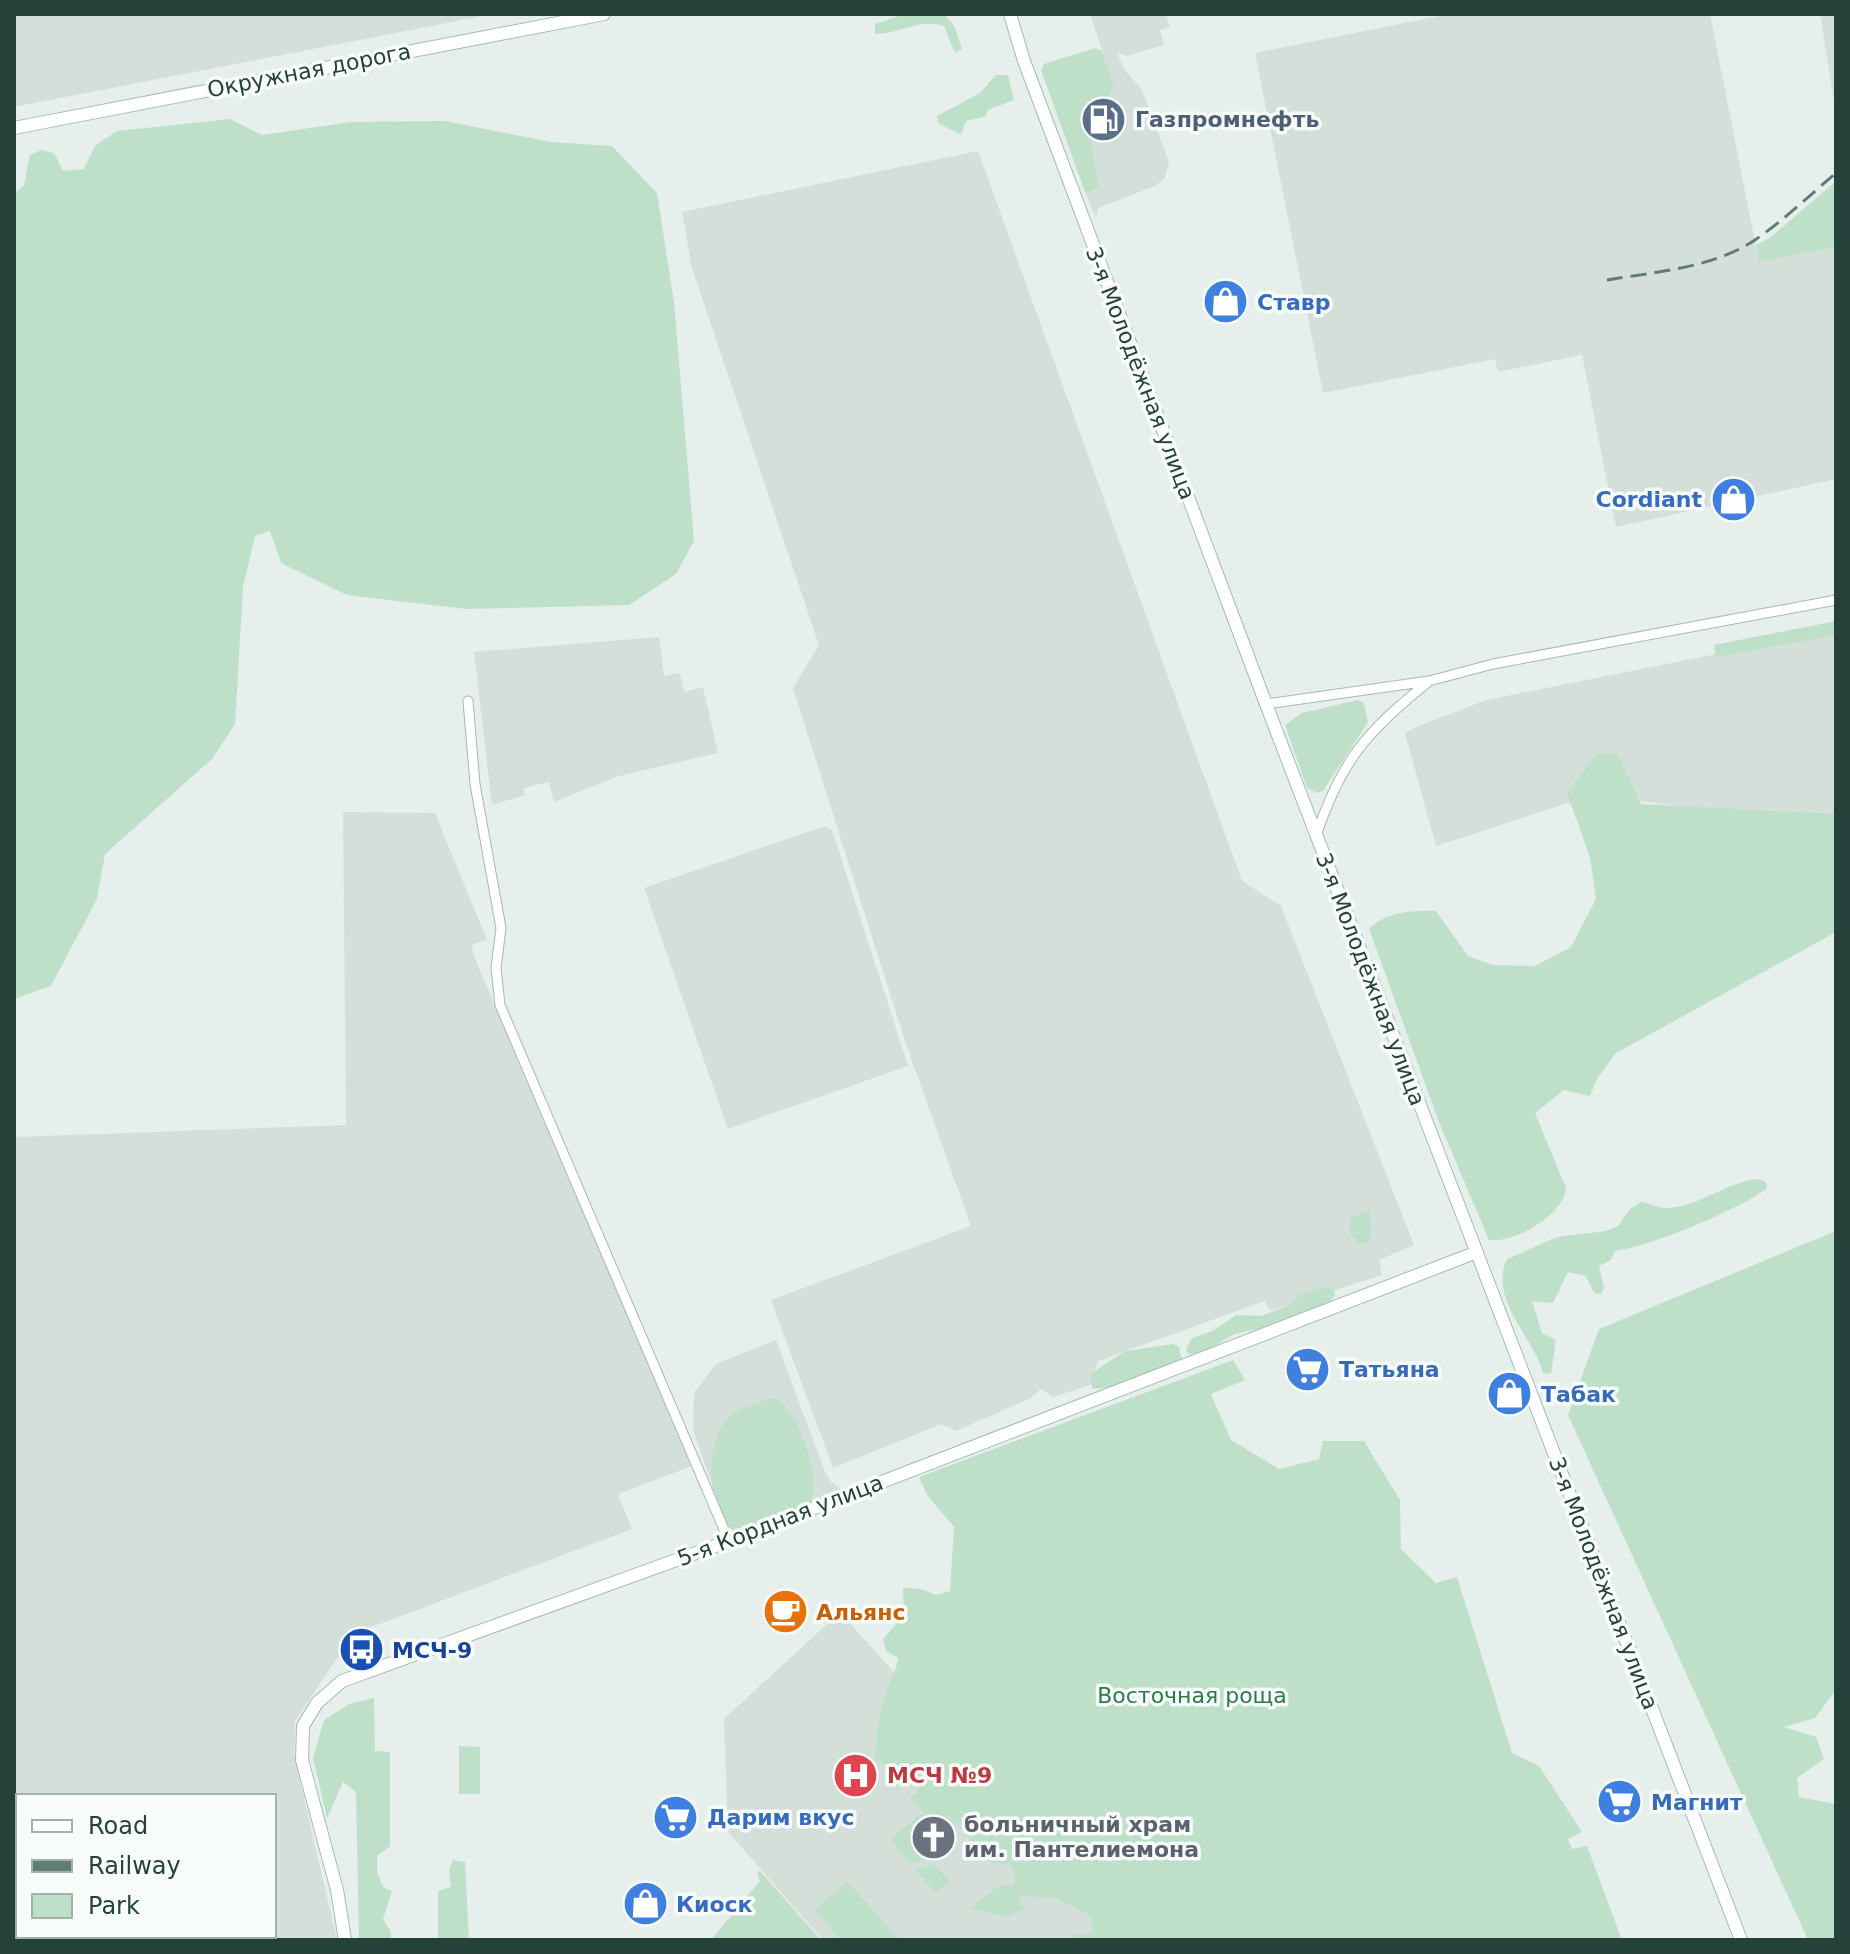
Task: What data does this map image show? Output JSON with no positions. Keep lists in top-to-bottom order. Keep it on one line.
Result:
{"streets":{"main road":["Окружная дорога","3-я Молодёжная улица","5-я Кордная улица"]},"crossings":[["3-я Молодёжная улица","5-я Кордная улица"]],"parks":["Восточная роща"],"places":{"fuel station":["Газпромнефть"],"shop":["Ставр","Cordiant","Табак","Киоск"],"supermarket":["Татьяна","Магнит","Дарим вкус"],"cafe":["Альянс"],"bus stop":["МСЧ-9"],"hospital":["МСЧ №9"],"church":["больничный храм им. Пантелиемона"]},"legend":["Road","Railway","Park"]}
